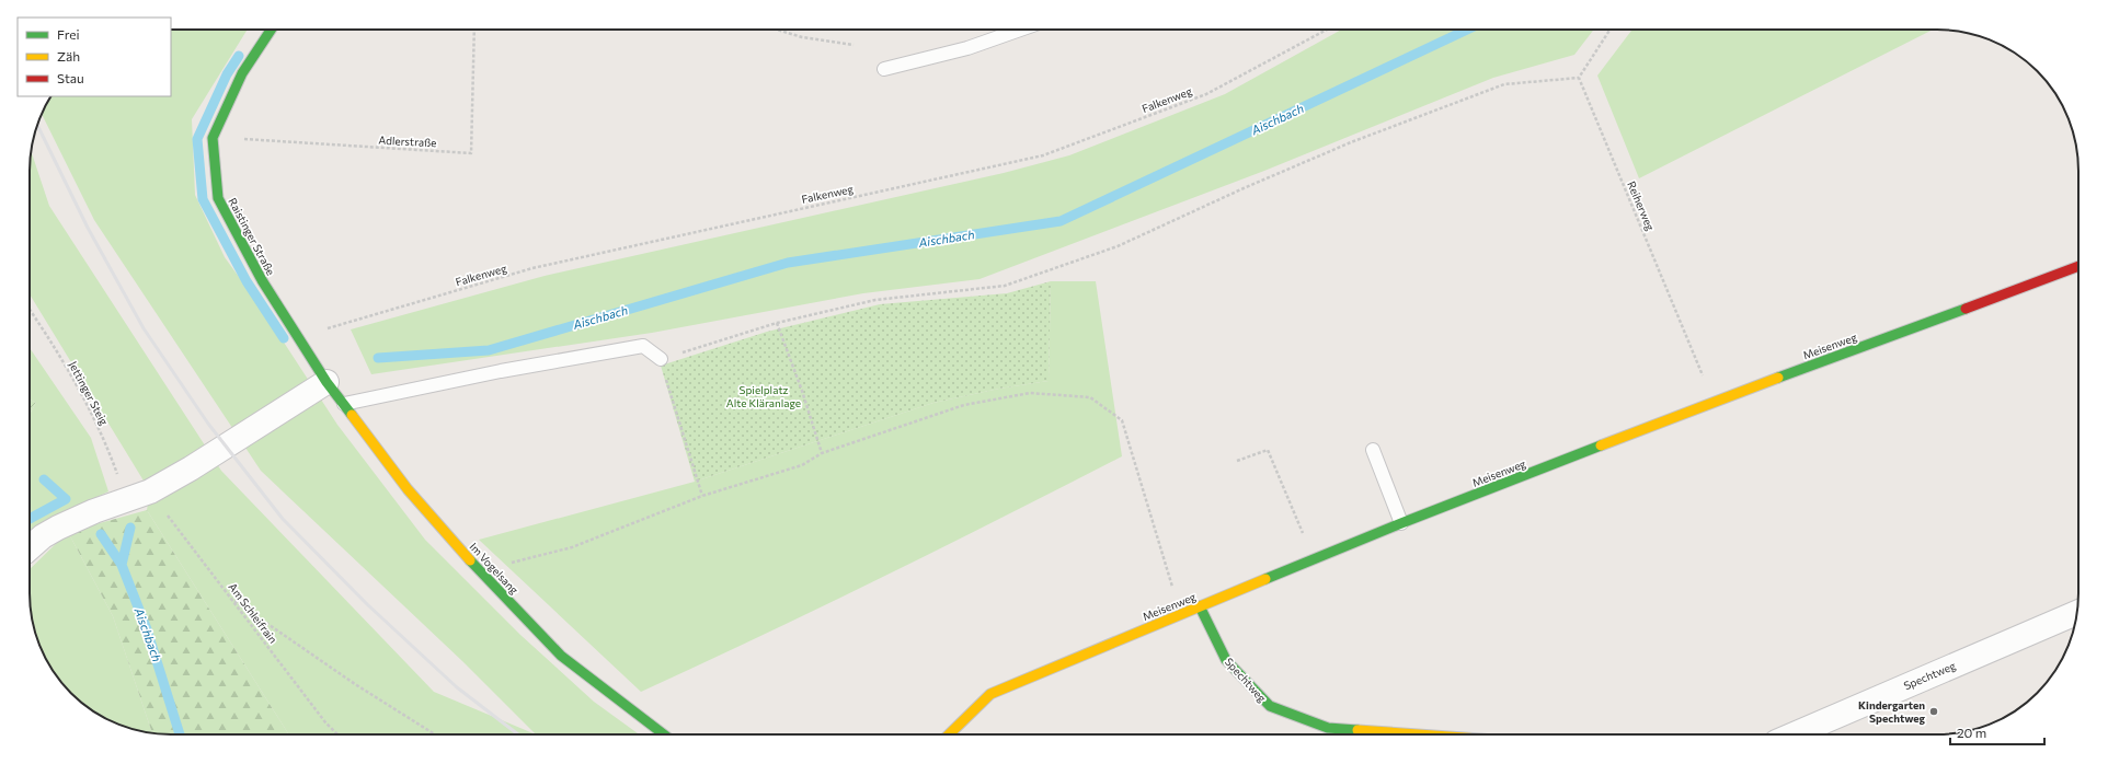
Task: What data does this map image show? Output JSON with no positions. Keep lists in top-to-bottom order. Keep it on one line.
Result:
{"streets":{"street":["Raistinger Straße","Meisenweg","Im Vogelsang","Spechtweg"],"path":["Falkenweg","Adlerstraße","Reiherweg","Jettinger Steig","Am Schleifrain"]},"crossings":[["Falkenweg","Raistinger Straße"],["Adlerstraße","Raistinger Straße"],["Reiherweg","Meisenweg"],["Raistinger Straße","Im Vogelsang"],["Meisenweg","Spechtweg"]],"water":["Aischbach"],"parks":["Spielplatz Alte Kläranlage"],"places":["Kindergarten Spechtweg"],"legend":["Frei","Zäh","Stau"],"scale_bar":"20 m"}
